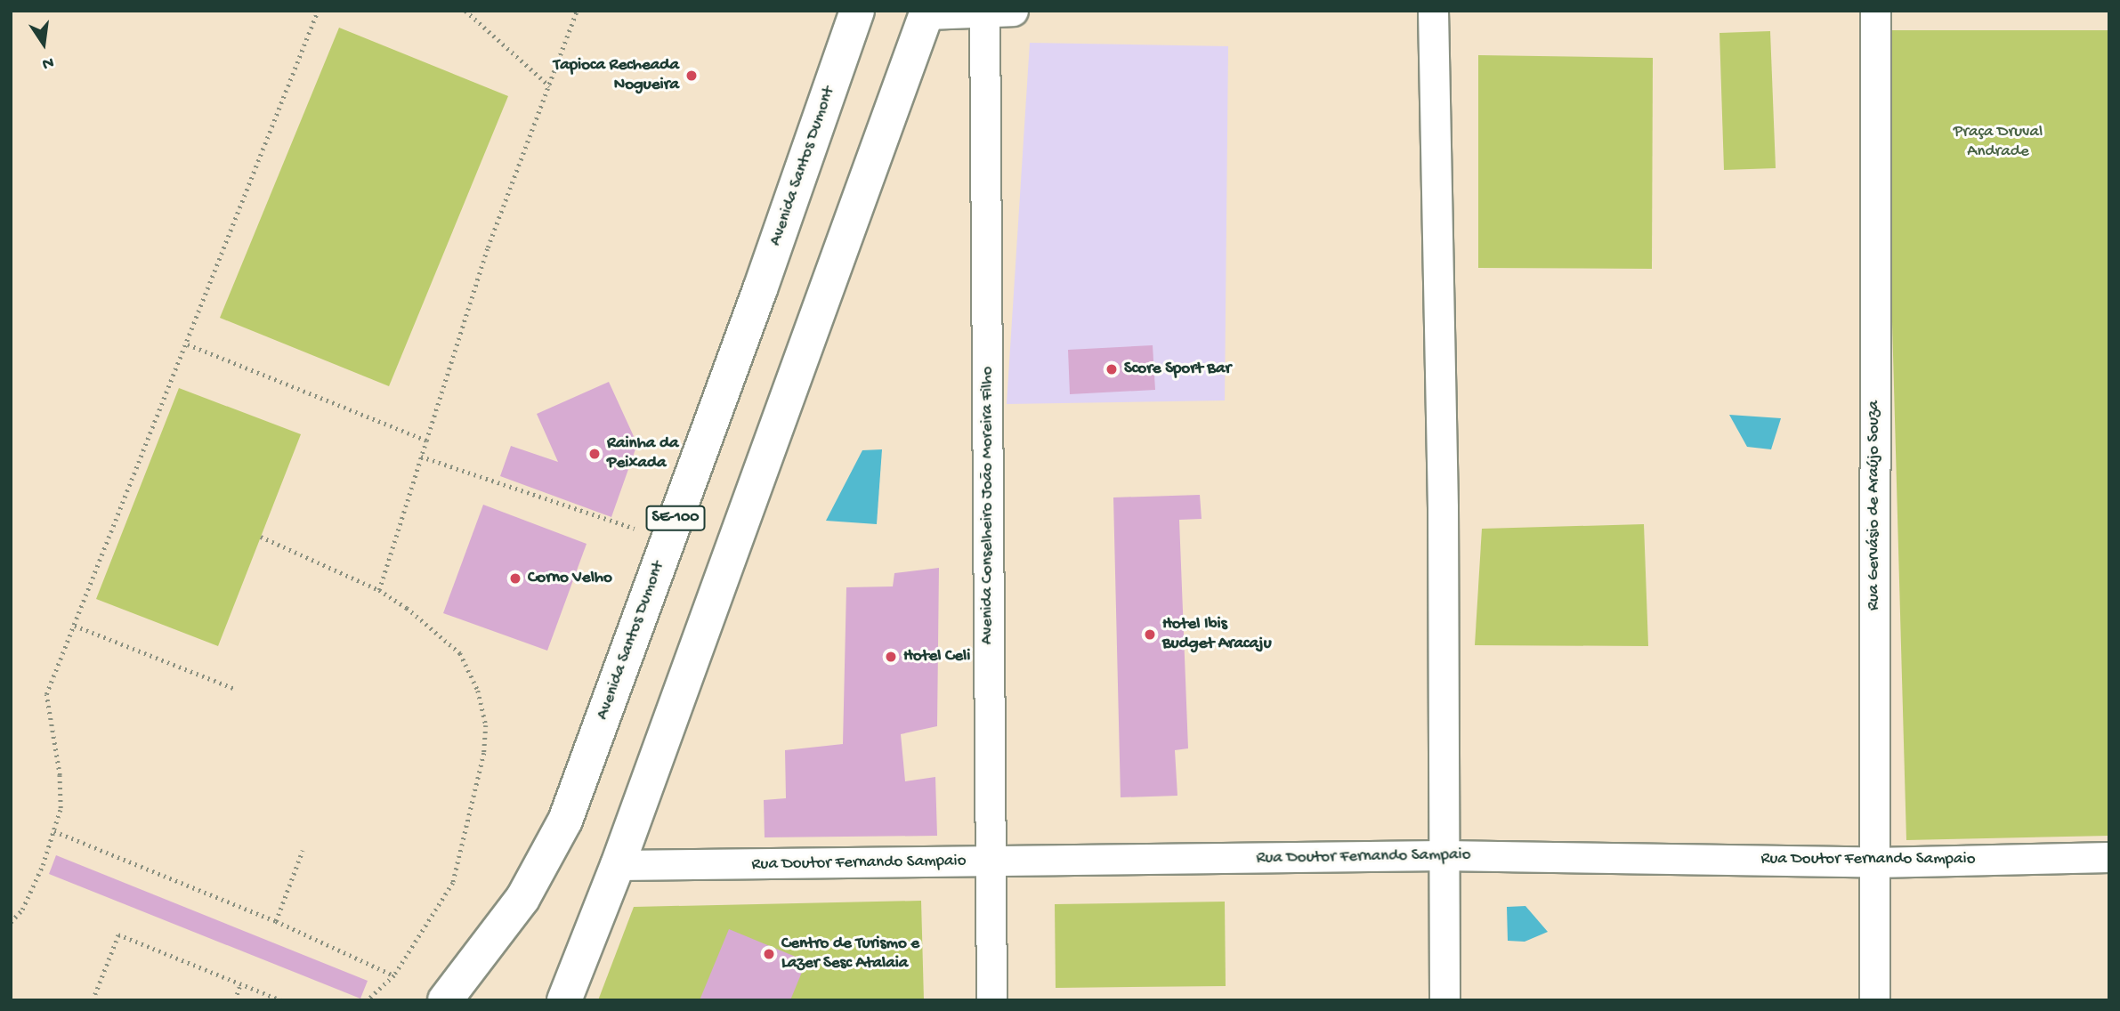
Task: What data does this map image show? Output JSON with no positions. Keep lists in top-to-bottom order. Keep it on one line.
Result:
{"streets":{"main road":["Avenida Santos Dumont","SE-100"],"street":["Avenida Conselheiro João Moreira Filho","Rua Gervásio de Araújo Souza","Rua Doutor Fernando Sampaio"]},"crossings":[["Avenida Conselheiro João Moreira Filho","Rua Doutor Fernando Sampaio"],["Rua Gervásio de Araújo Souza","Rua Doutor Fernando Sampaio"]],"parks":["Praça Druval Andrade"],"places":["Tapioca Recheada Nogueira","Score Sport Bar","Rainha da Peixada","Corno Velho","Hotel Ibis Budget Aracaju","Hotel Celi","Centro de Turismo e Lazer Sesc Atalaia"],"north":"bottom"}
